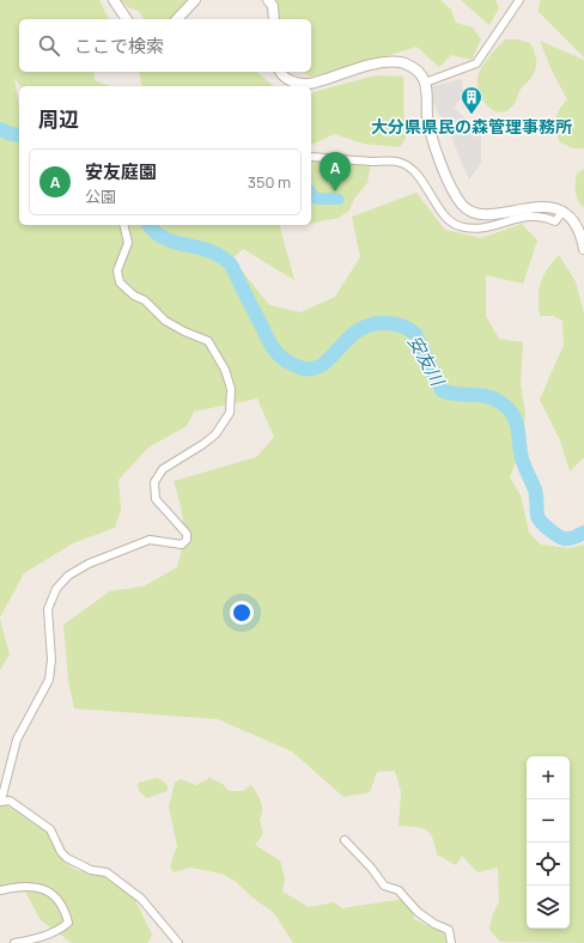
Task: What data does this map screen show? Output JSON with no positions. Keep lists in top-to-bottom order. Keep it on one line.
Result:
{"water":["安友川"],"places":{"building":["大分県県民の森管理事務所"]},"page":{"search":"ここで検索","heading":"周辺","list":[{"mark":"A","name":"安友庭園","note":"公園","value":"350 m"}],"pins":"A","map_buttons":["+","−"]}}
